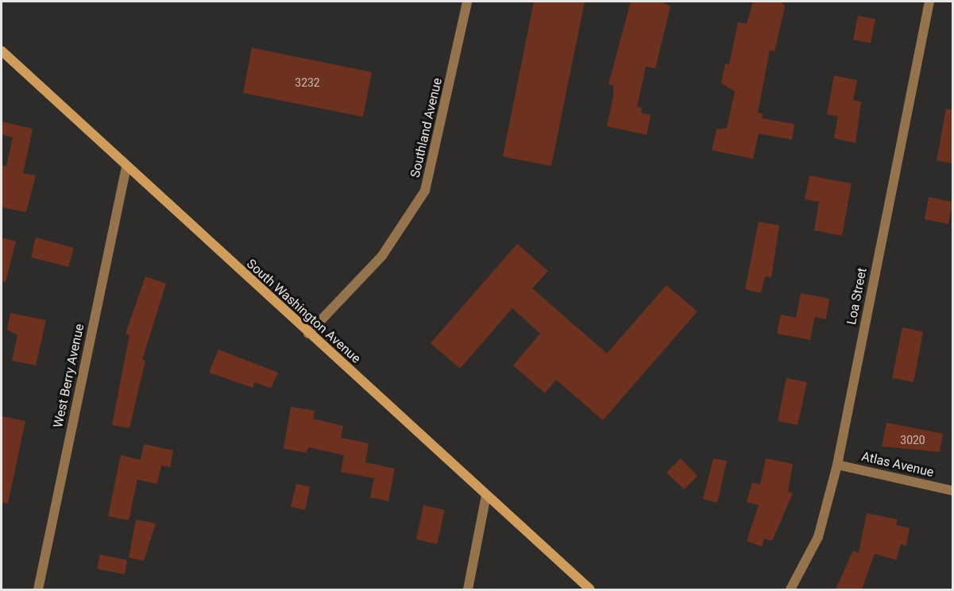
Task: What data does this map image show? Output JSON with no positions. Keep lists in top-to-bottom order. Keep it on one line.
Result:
{"streets":{"street":["Southland Avenue","Loa Street","South Washington Avenue","West Berry Avenue","Atlas Avenue"]},"crossings":[["Southland Avenue","South Washington Avenue"],["Loa Street","Atlas Avenue"],["South Washington Avenue","West Berry Avenue"]],"house_numbers":["3232","3020"]}
